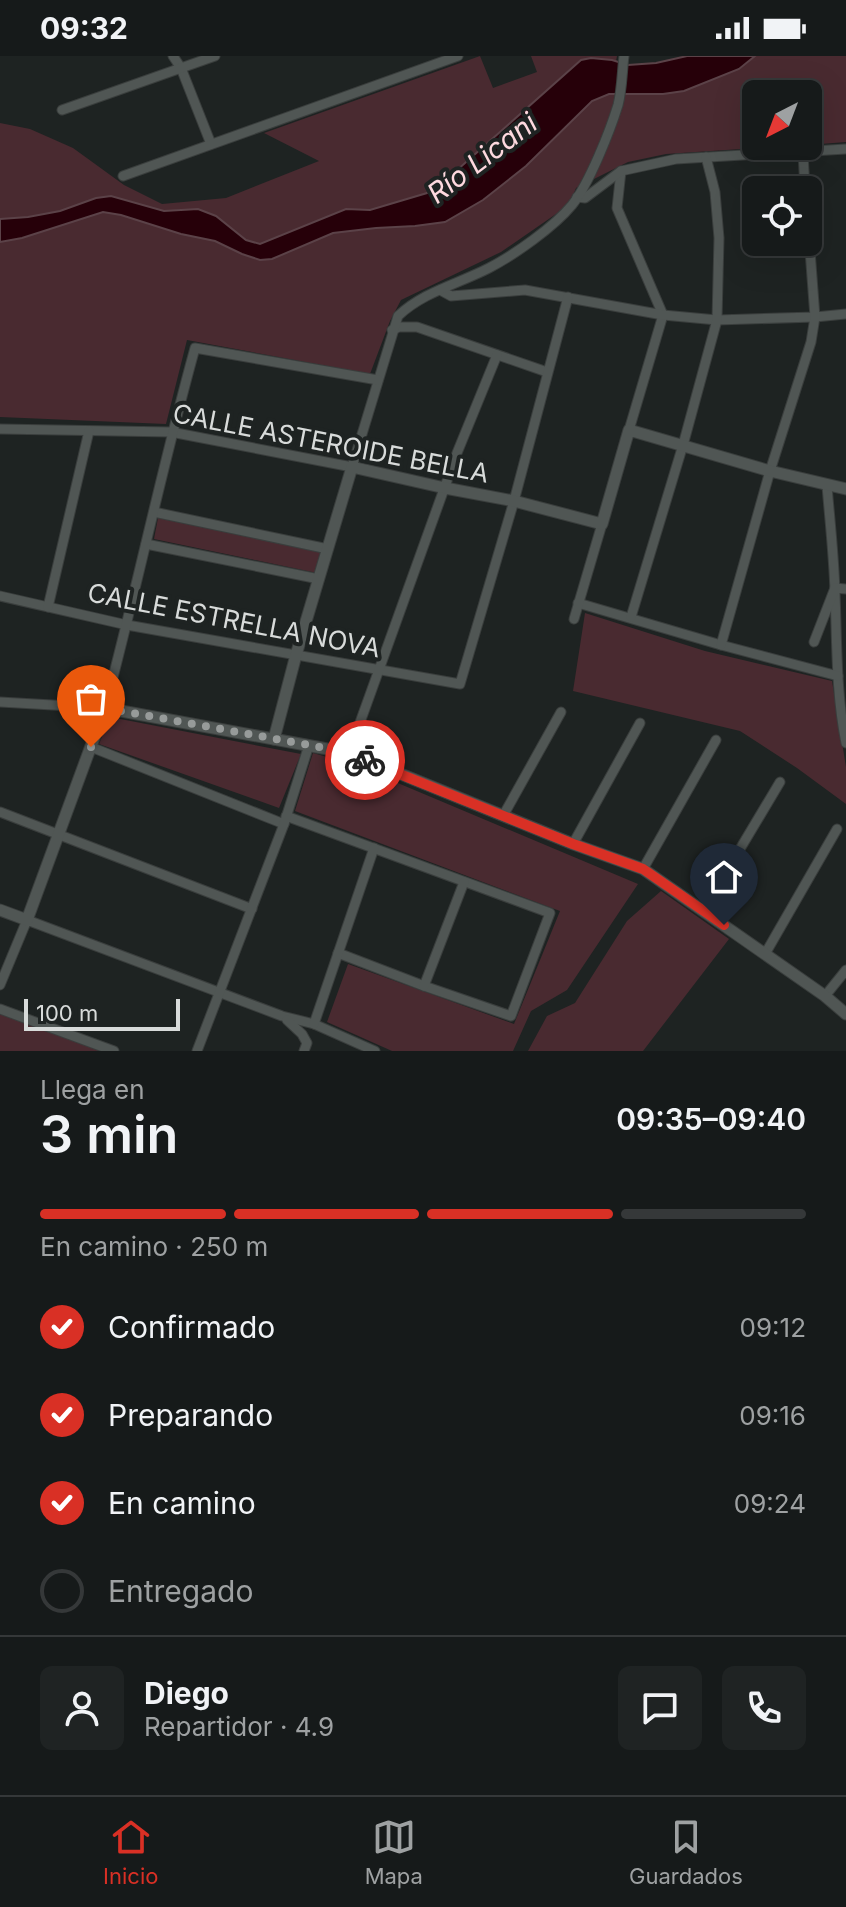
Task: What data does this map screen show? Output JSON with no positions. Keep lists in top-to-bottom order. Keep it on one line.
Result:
{"streets":{"street":["CALLE ASTEROIDE BELLA","CALLE ESTRELLA NOVA"]},"crossings":[["CALLE ASTEROIDE BELLA","CALLE ESTRELLA NOVA"]],"water":["Río Licani"],"scale_bar":"100 m","north":"bottom left","page":{"status":"09:32","scale":"100 m","heading":["3 min","Llega en","09:35–09:40"],"panel":["Diego","Repartidor · 4.9"],"bar":"En camino · 250 m","list":[["Confirmado","09:12"],["Preparando","09:16"],["En camino","09:24"],"Entregado"],"tabs":["Inicio","Mapa","Guardados"]}}
